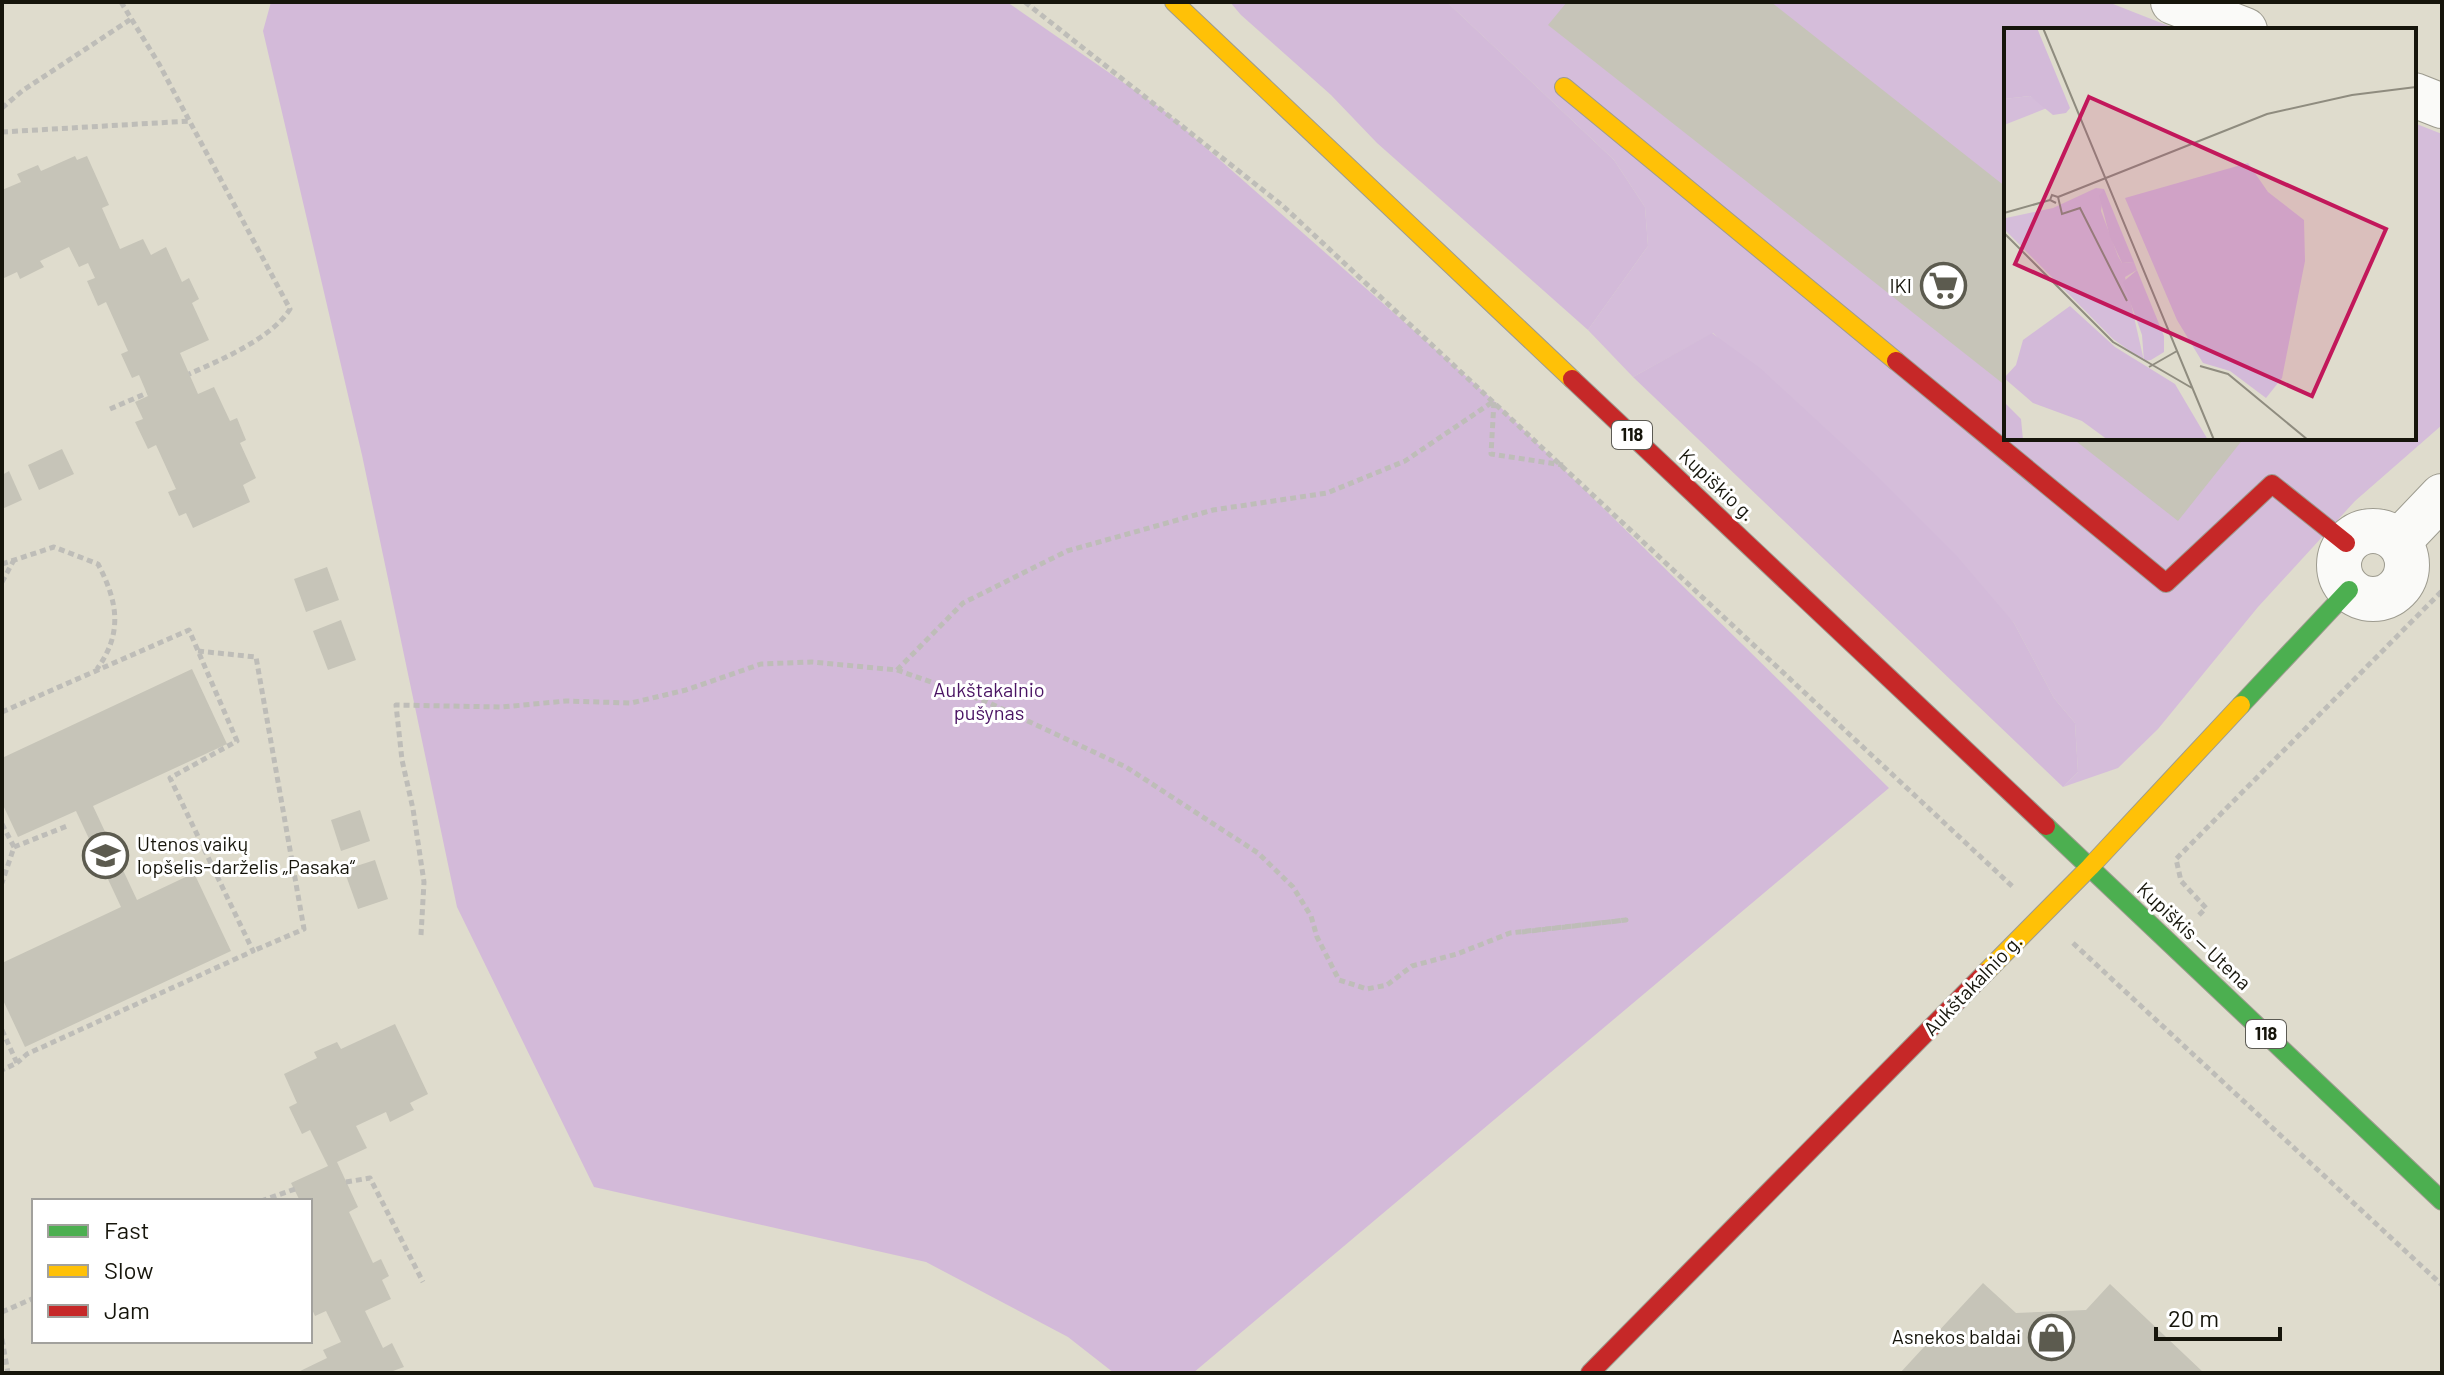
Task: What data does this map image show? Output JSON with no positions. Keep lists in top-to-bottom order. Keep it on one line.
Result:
{"streets":{"street":["118","Kupiškio g.","Kupiškis — Utena","Aukštakalnio g."]},"crossings":[["Kupiškio g.","Kupiškis — Utena"],["Kupiškio g.","Aukštakalnio g."],["Kupiškis — Utena","Aukštakalnio g."]],"parks":["Aukštakalnio pušynas"],"places":{"supermarket":["IKI"],"school or university":["Utenos vaikų lopšelis-darželis „Pasaka“"],"shop":["Asnekos baldai"]},"legend":["Fast","Slow","Jam"],"scale_bar":"20 m"}
